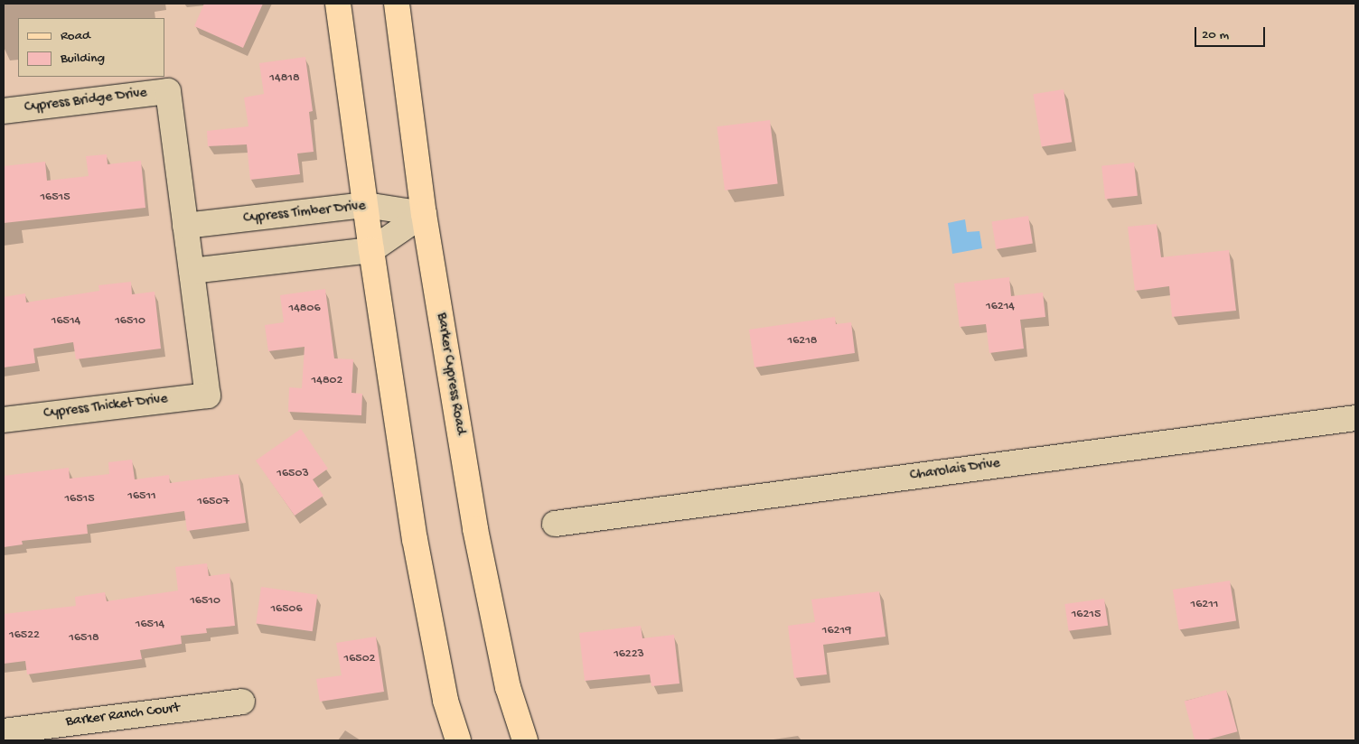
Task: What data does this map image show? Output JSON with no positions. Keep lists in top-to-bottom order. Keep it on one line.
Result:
{"streets":{"main road":["Barker Cypress Road"],"street":["Cypress Bridge Drive","Cypress Timber Drive","Cypress Thicket Drive","Charolais Drive","Barker Ranch Court"]},"crossings":[["Cypress Bridge Drive","Cypress Timber Drive"],["Cypress Timber Drive","Barker Cypress Road"]],"house_numbers":["14818","16515","16214","14806","16514","16510","16218","14802","16503","16511","16515","16507","16510","16211","16506","16215","16514","16219","16522","16518","16223","16502"],"legend":["Road","Building"],"scale_bar":"20 m"}
